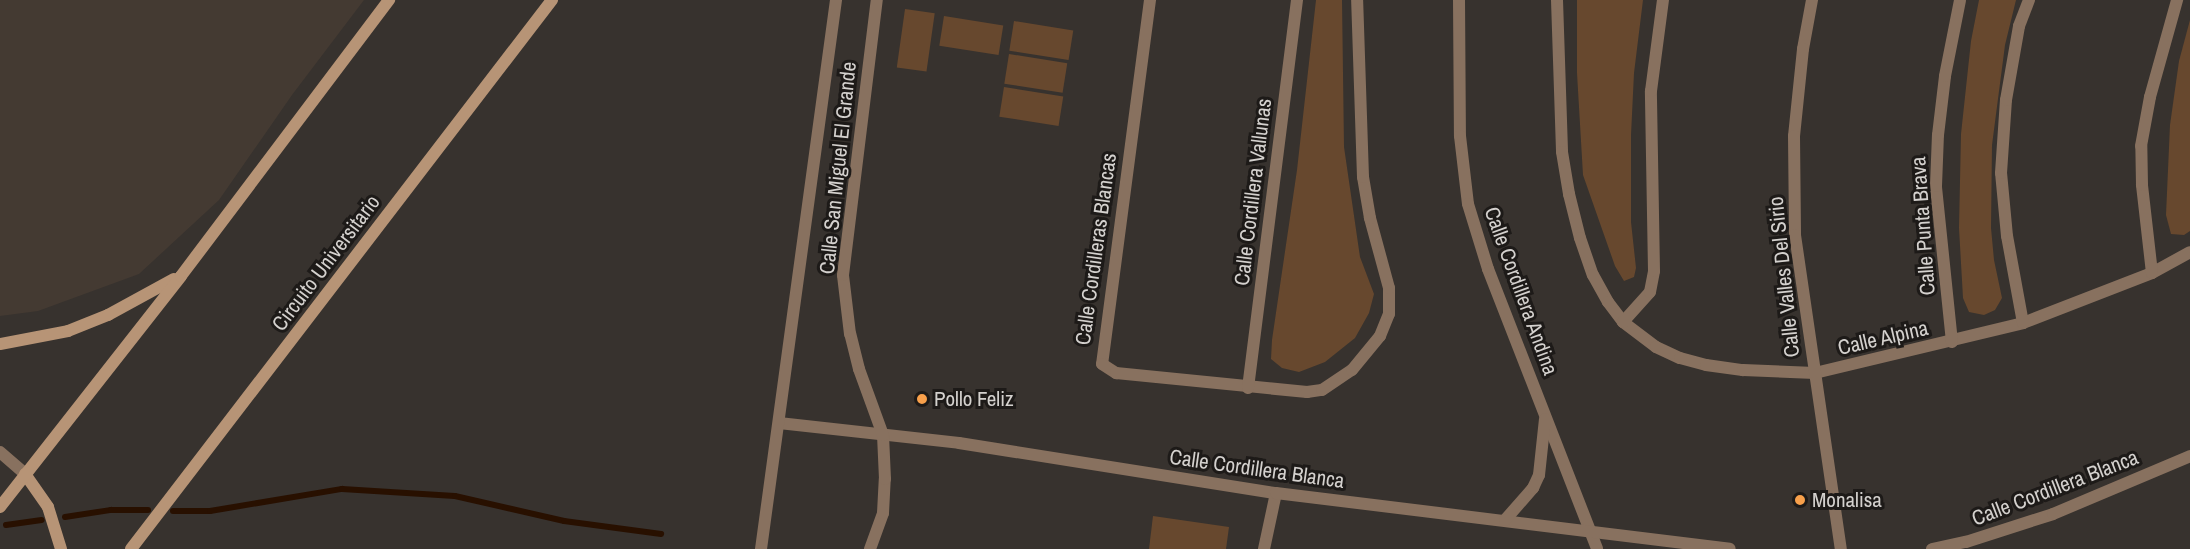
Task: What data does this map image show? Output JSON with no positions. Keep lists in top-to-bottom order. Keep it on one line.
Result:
{"streets":{"main road":["Circuito Universitario"],"street":["Calle San Miguel El Grande","Calle Cordillera Vallunas","Calle Punta Brava","Calle Cordilleras Blancas","Calle Valles Del Sirio","Calle Cordillera Andina","Calle Alpina","Calle Cordillera Blanca"]},"crossings":[["Calle San Miguel El Grande","Calle Cordillera Blanca"],["Calle Cordillera Vallunas","Calle Cordilleras Blancas"],["Calle Punta Brava","Calle Alpina"],["Calle Valles Del Sirio","Calle Alpina"],["Calle Cordillera Andina","Calle Cordillera Blanca"]],"places":["Pollo Feliz","Monalisa"]}
